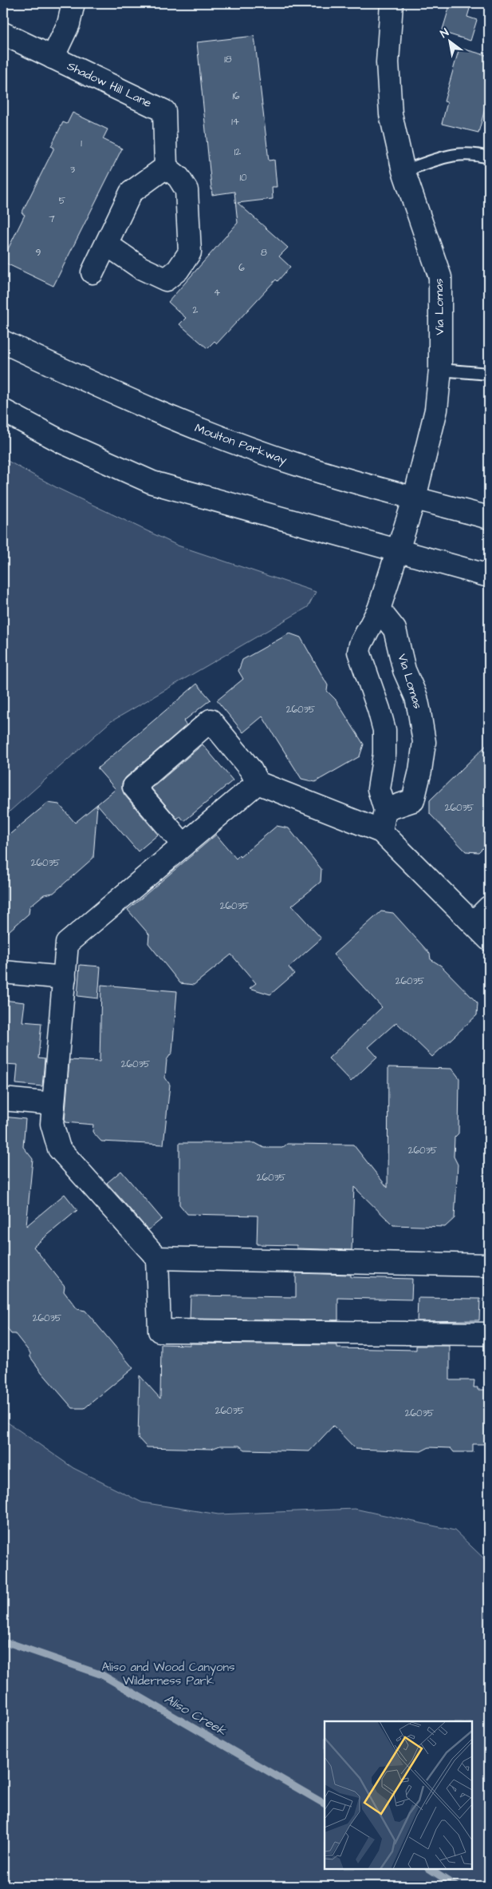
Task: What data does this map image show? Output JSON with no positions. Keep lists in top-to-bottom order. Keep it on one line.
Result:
{"streets":{"street":["Shadow Hill Lane","Via Lomas","Moulton Parkway"]},"crossings":[["Via Lomas","Moulton Parkway"]],"water":["Aliso Creek"],"parks":["Aliso and Wood Canyons Wilderness Park"],"house_numbers":["18","16","14","1","12","3","10","5","7","9","8","6","4","2","26035","26035","26035","26035","26035","26035","26035","26035","26035","26035","26035"],"north":"top left"}
